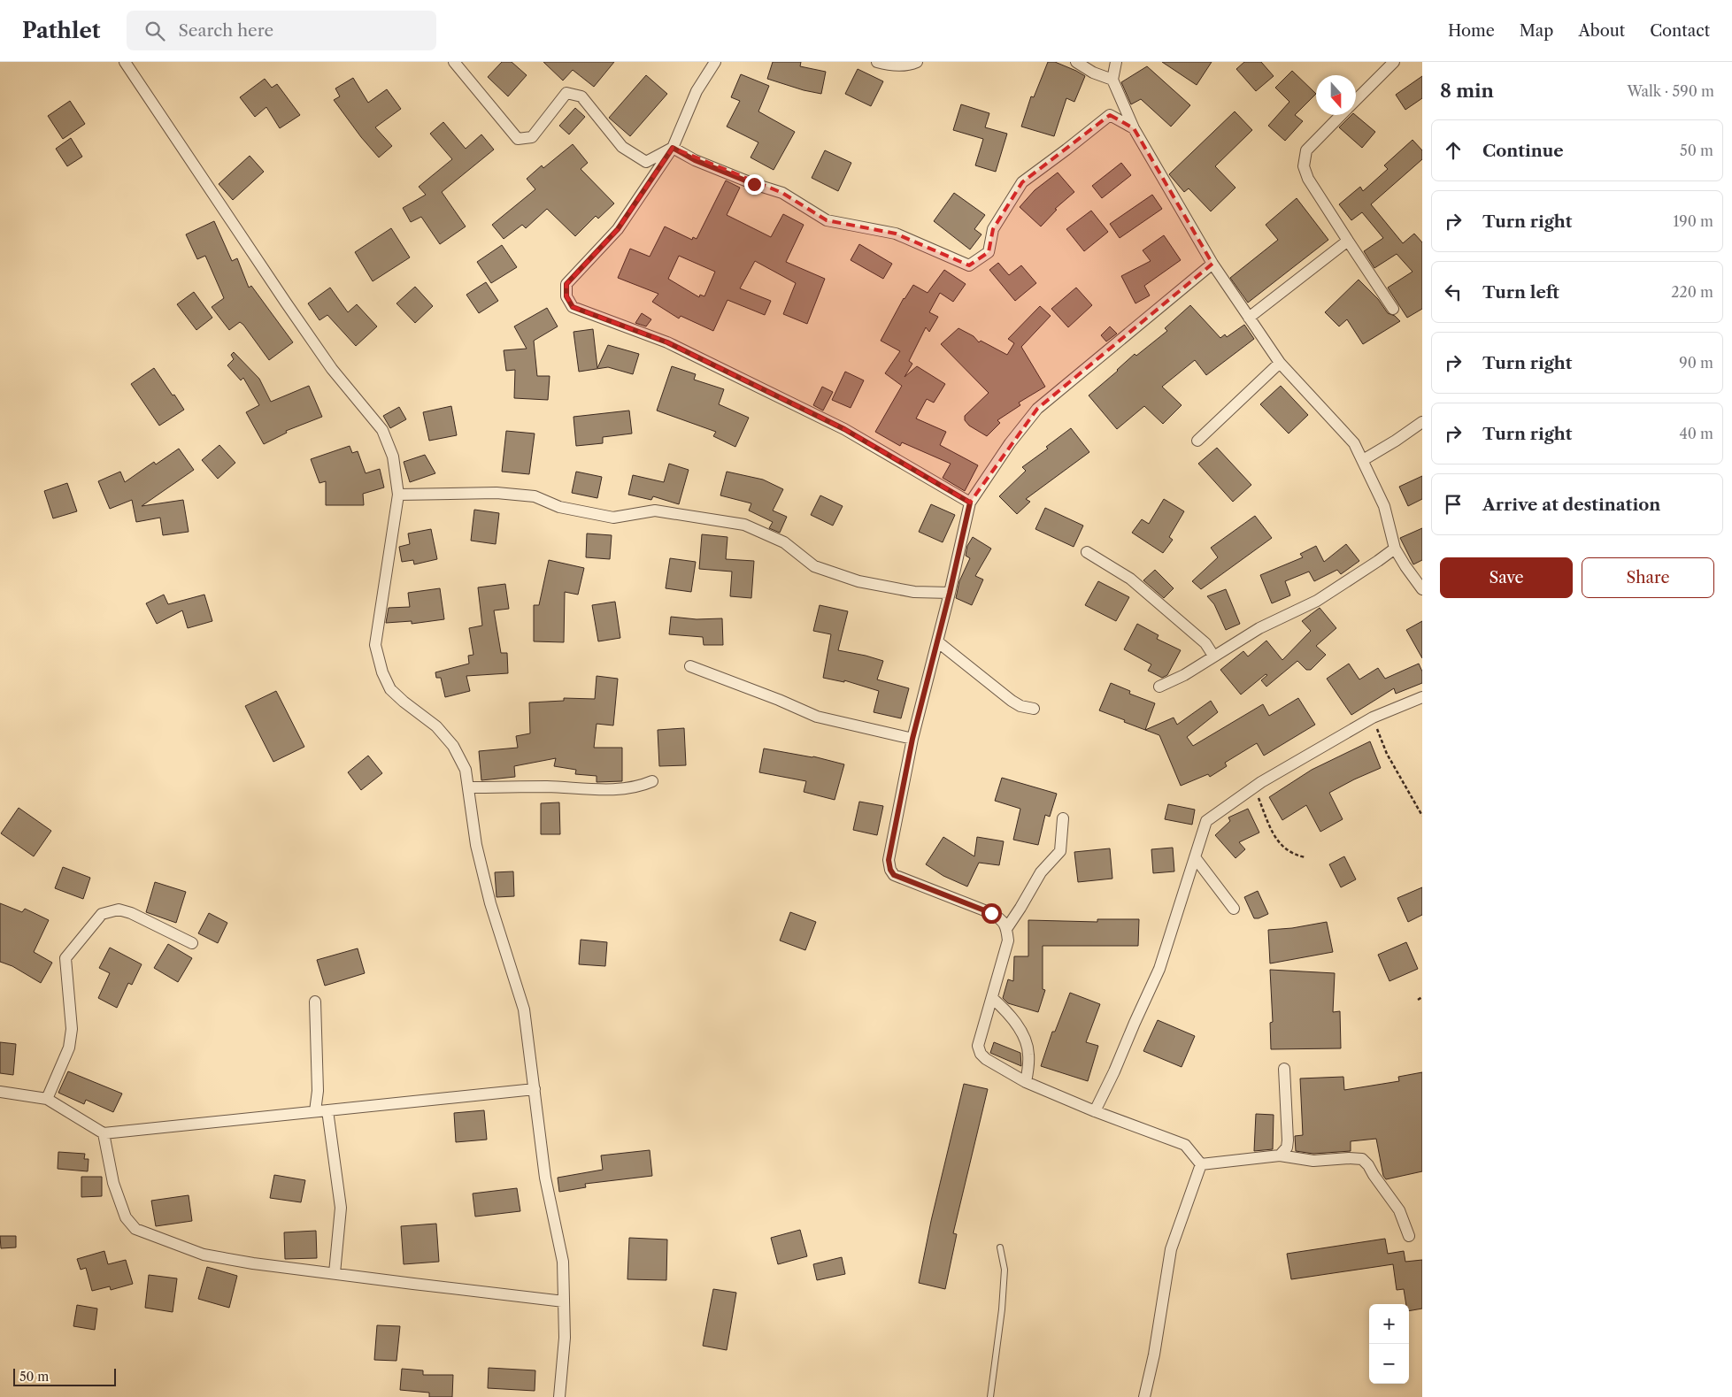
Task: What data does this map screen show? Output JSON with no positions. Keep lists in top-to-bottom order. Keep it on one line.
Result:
{"scale_bar":"50 m","north":"bottom","page":{"header":"Pathlet","search":"Search here","nav":["Home","Map","About","Contact"],"heading":["8 min","Walk · 590 m"],"list":[["Continue","50 m"],["Turn right","190 m"],["Turn left","220 m"],["Turn right","90 m"],["Turn right","40 m"],"Arrive at destination"],"buttons":["Save","Share"],"map_buttons":["+","−"],"scale":"50 m"}}
